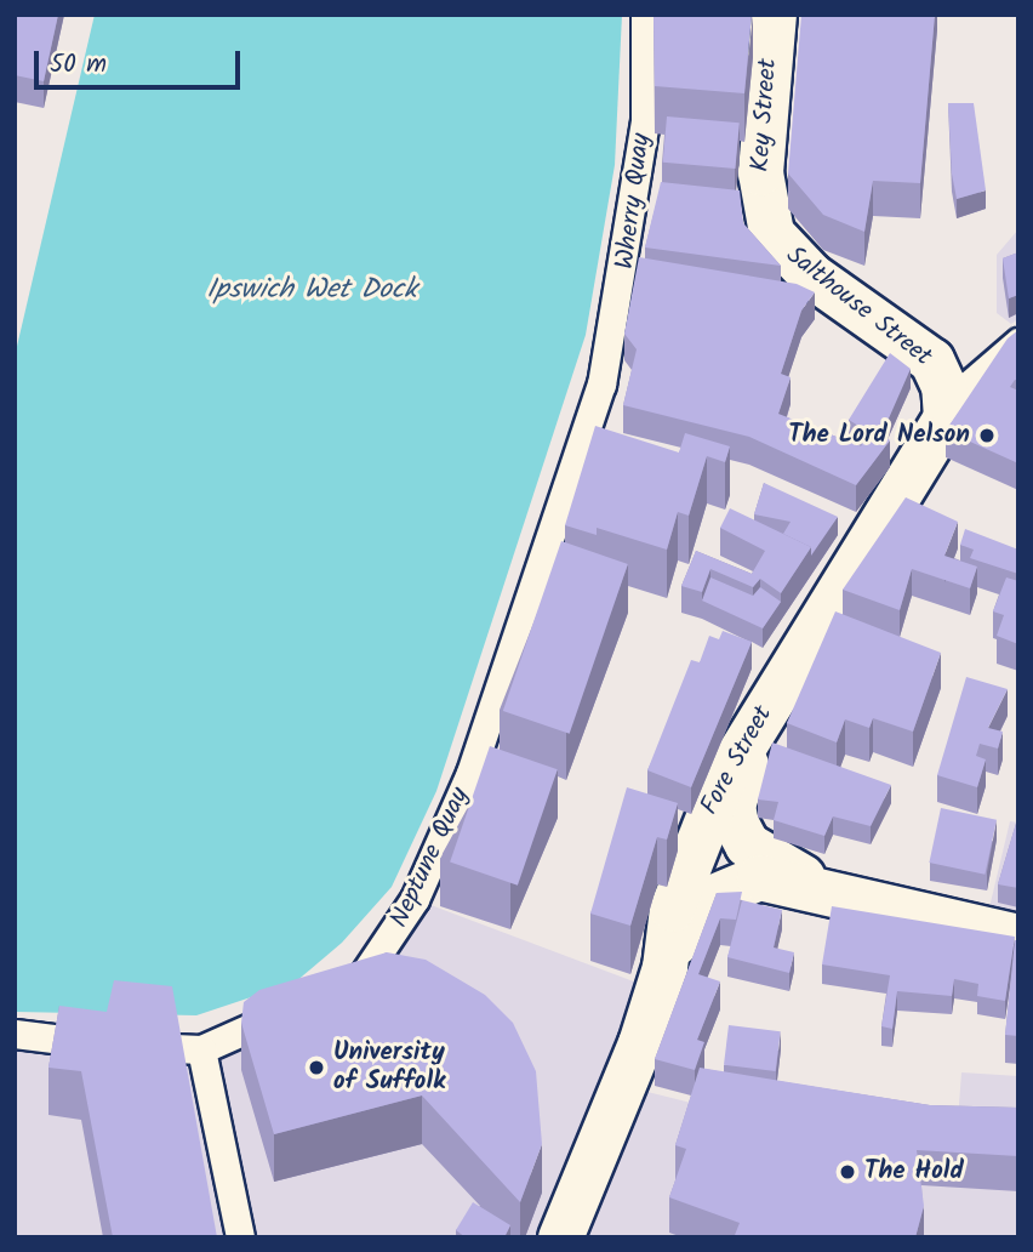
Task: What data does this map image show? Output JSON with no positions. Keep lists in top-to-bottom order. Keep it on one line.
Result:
{"streets":{"main road":["Key Street","Salthouse Street","Fore Street"],"street":["Wherry Quay","Neptune Quay"]},"crossings":[["Key Street","Salthouse Street"],["Wherry Quay","Neptune Quay"],["Salthouse Street","Fore Street"]],"water":["Ipswich Wet Dock"],"places":["The Lord Nelson","University of Suffolk","The Hold"],"scale_bar":"50 m"}
